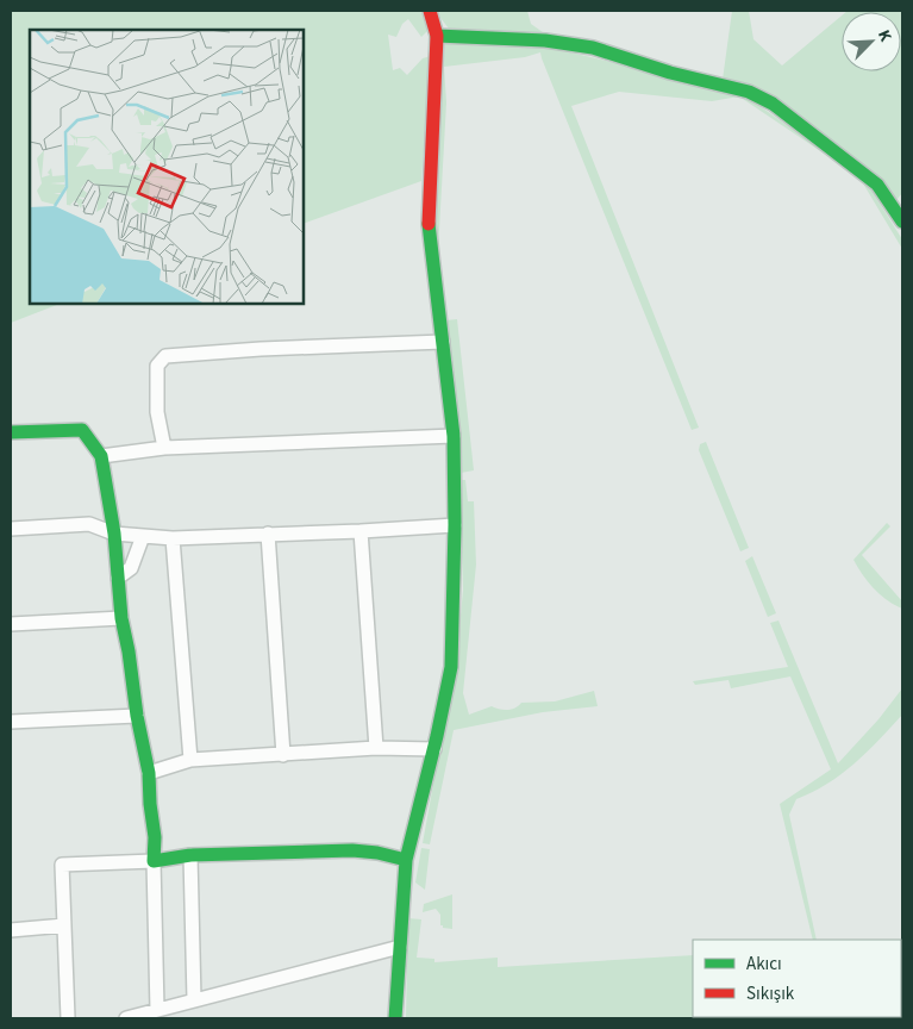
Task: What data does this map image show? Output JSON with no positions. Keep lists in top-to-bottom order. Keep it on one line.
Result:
{"legend":["Akıcı","Sıkışık"],"north":"top right"}
